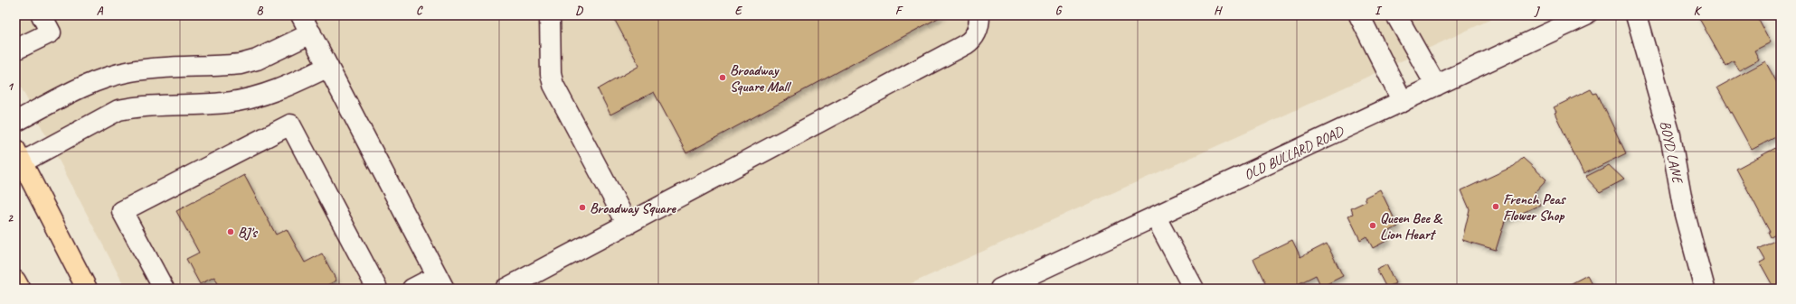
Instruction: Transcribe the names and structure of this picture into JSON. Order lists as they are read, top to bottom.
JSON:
{
  "streets": {
    "street": ["BOYD LANE", "OLD BULLARD ROAD"]
  },
  "places": [
    "Broadway Square Mall",
    "French Peas Flower Shop",
    "Broadway Square",
    "Queen Bee & Lion Heart",
    "BJ's"
  ],
  "grid": {
    "columns": [
      "A",
      "B",
      "C",
      "D",
      "E",
      "F",
      "G",
      "H",
      "I",
      "J",
      "K"
    ],
    "rows": ["1", "2"]
  }
}
